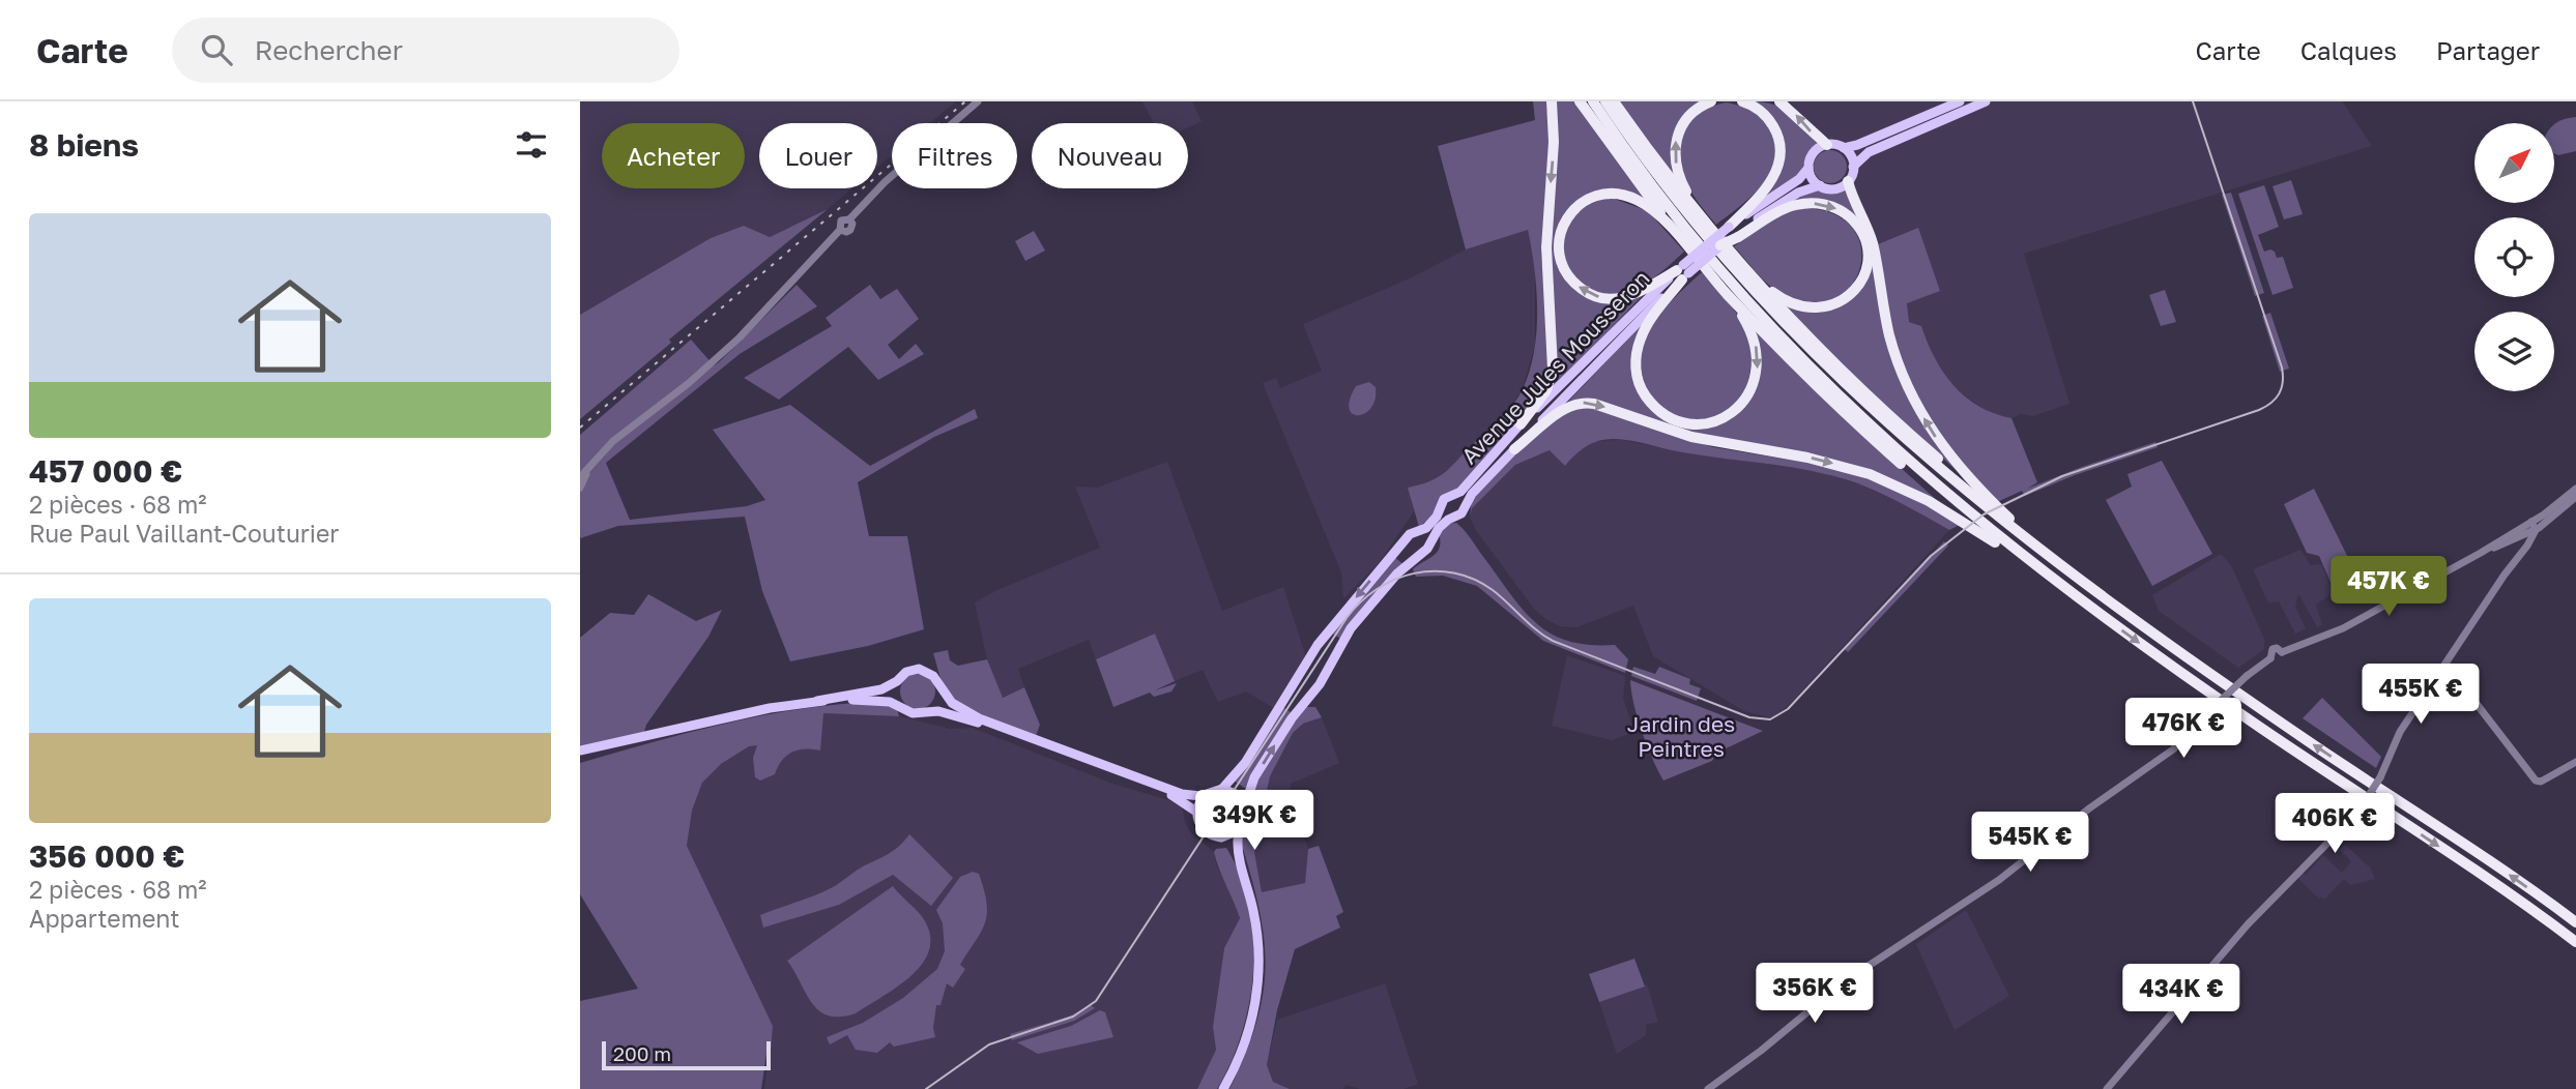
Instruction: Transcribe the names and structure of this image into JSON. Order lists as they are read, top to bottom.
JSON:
{
  "streets": {
    "main road": ["Avenue Jules Mousseron"]
  },
  "parks": ["Jardin des Peintres"],
  "scale_bar": "200 m",
  "north": "top right",
  "page": {
    "header": "Carte",
    "search": "Rechercher",
    "nav": ["Carte", "Calques", "Partager"],
    "heading": "8 biens",
    "chip": [
      "Acheter",
      "Louer",
      "Filtres",
      "Nouveau"
    ],
    "list": [
      {
        "name": "457 000 €",
        "note": "2 pièces · 68 m² · Rue Paul Vaillant-Couturier"
      },
      {
        "name": "356 000 €",
        "note": "2 pièces · 68 m² · Appartement"
      }
    ],
    "price": [
      "457K €",
      "455K €",
      "476K €",
      "349K €",
      "406K €",
      "545K €",
      "356K €",
      "434K €"
    ],
    "scale": "200 m"
  }
}
